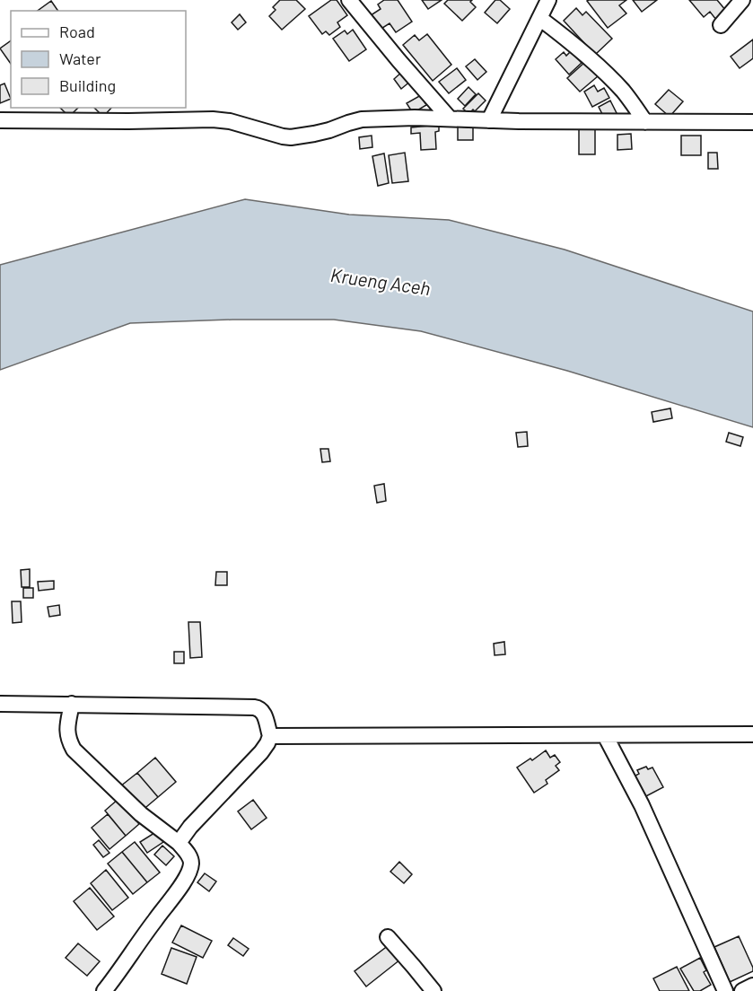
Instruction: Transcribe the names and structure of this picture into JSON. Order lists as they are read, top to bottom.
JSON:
{
  "water": ["Krueng Aceh"],
  "legend": ["Road", "Water", "Building"]
}
